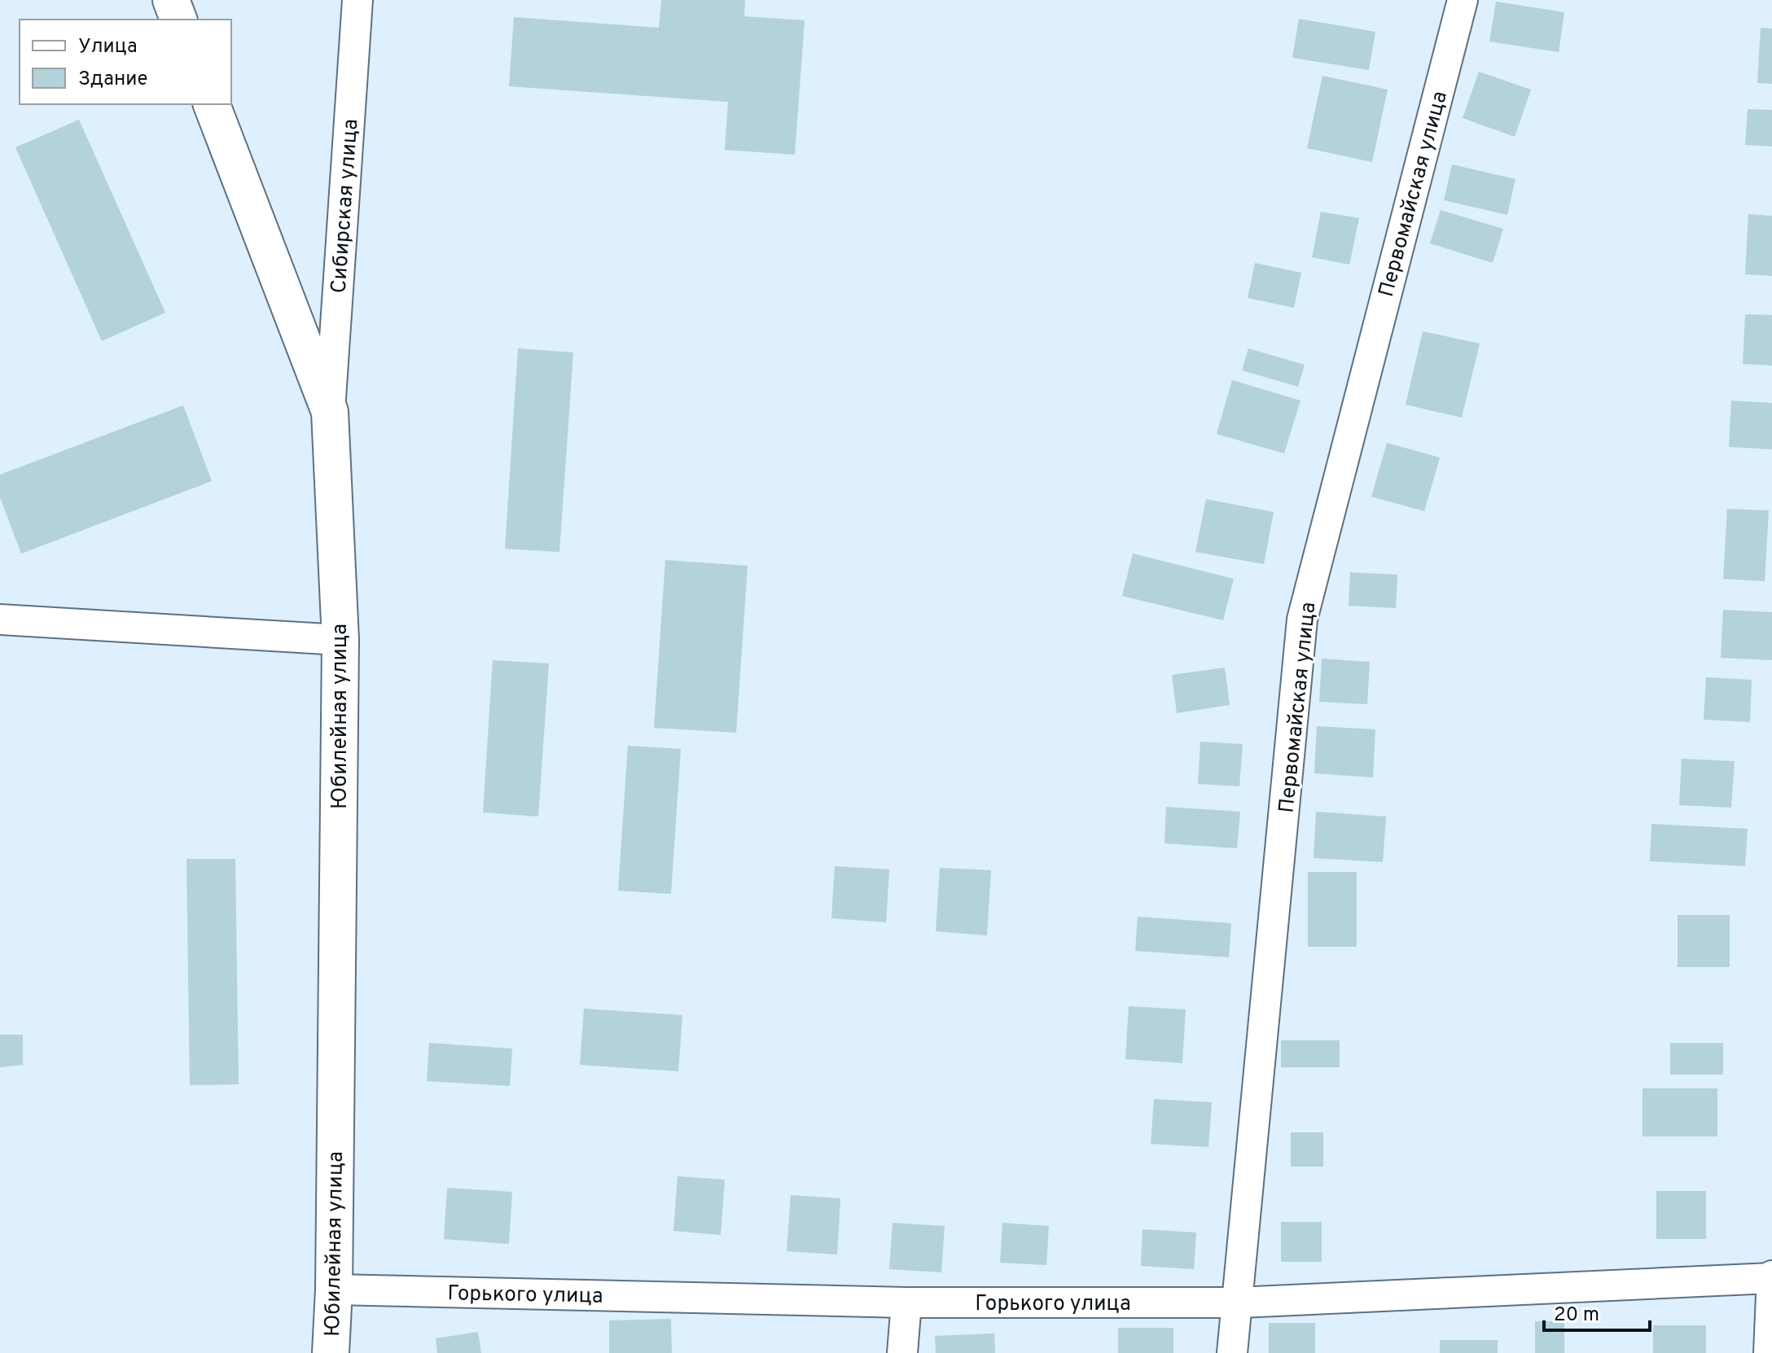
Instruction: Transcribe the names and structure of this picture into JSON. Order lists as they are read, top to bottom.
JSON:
{
  "streets": {
    "main road": ["Юбилейная улица"],
    "street": ["Первомайская улица", "Сибирская улица", "Горького улица"]
  },
  "crossings": [
    ["Первомайская улица", "Горького улица"],
    ["Сибирская улица", "Юбилейная улица"],
    ["Юбилейная улица", "Горького улица"]
  ],
  "legend": ["Улица", "Здание"],
  "scale_bar": "20 m"
}
